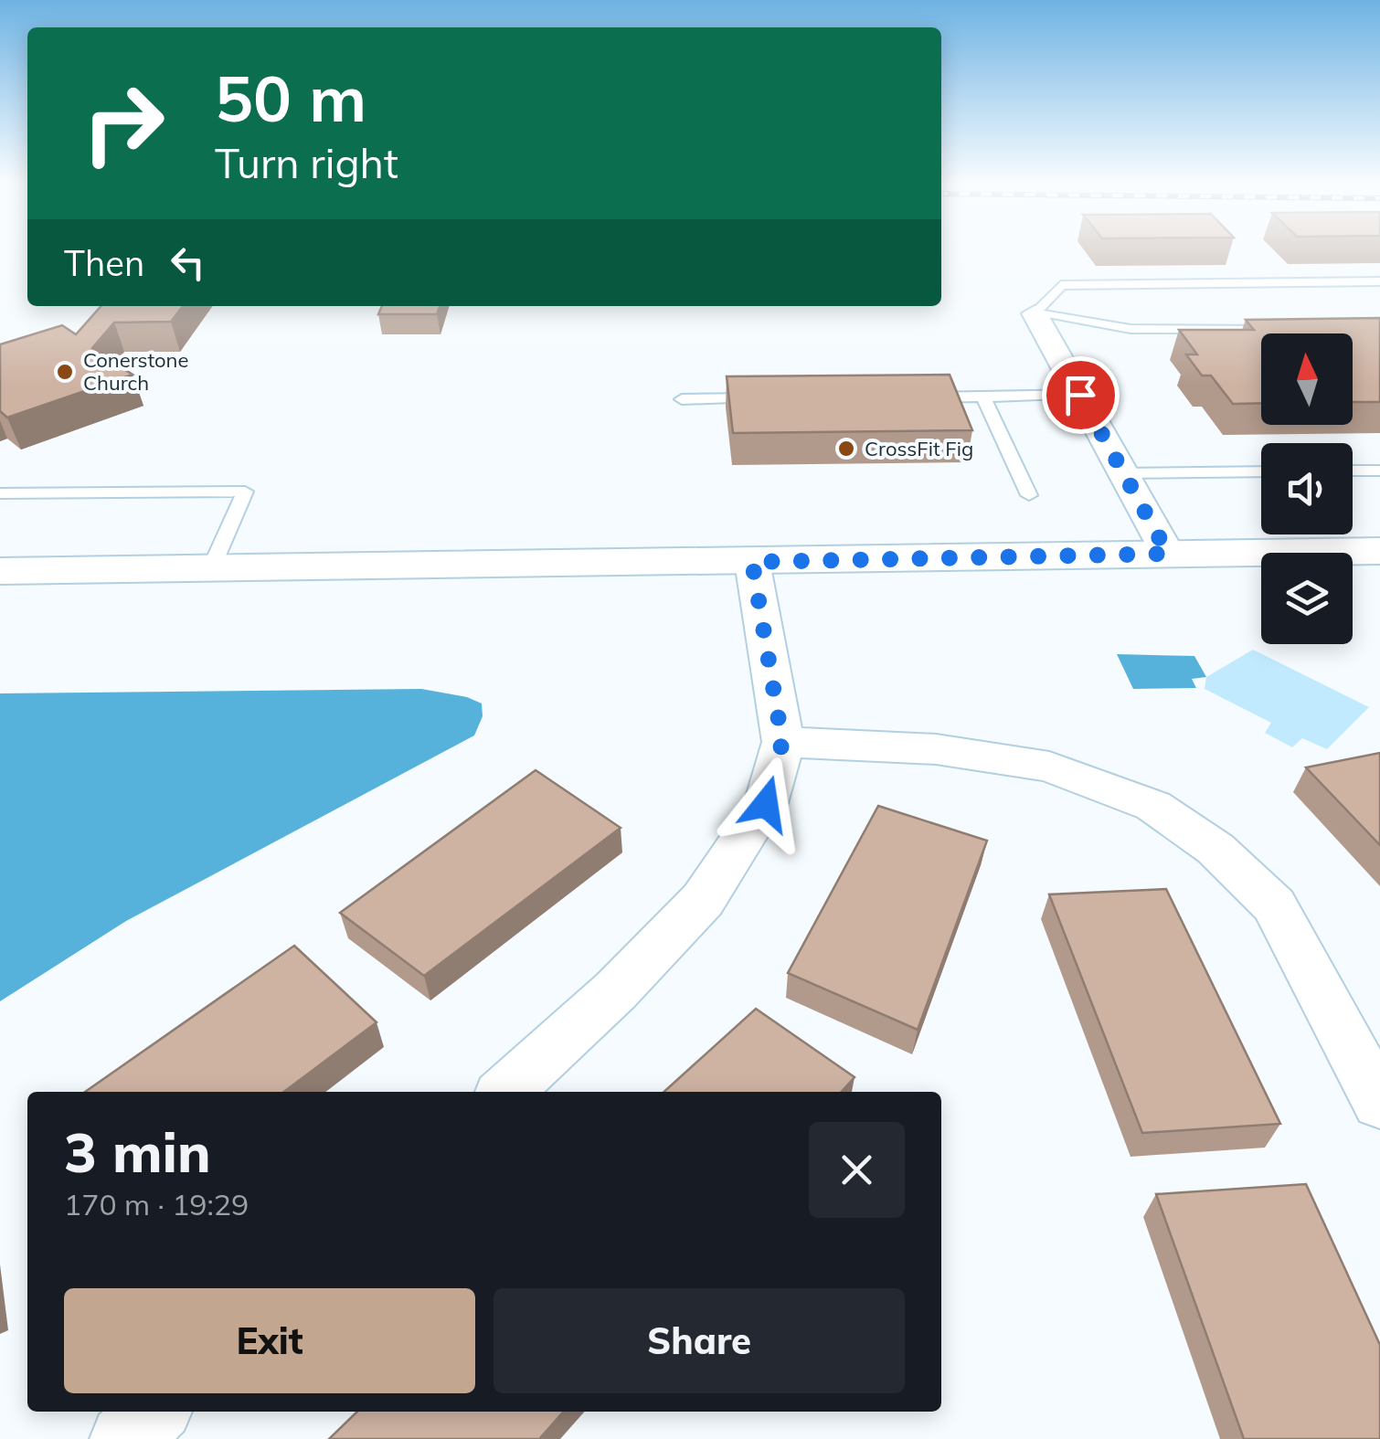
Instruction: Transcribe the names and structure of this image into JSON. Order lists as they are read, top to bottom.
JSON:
{
  "places": ["Conerstone Church", "CrossFit Fig"],
  "north": "top",
  "page": {
    "turn": ["50 m", "Turn right"],
    "then": "Then",
    "heading": ["3 min", "170 m · 19:29"],
    "buttons": ["Exit", "Share"]
  }
}
